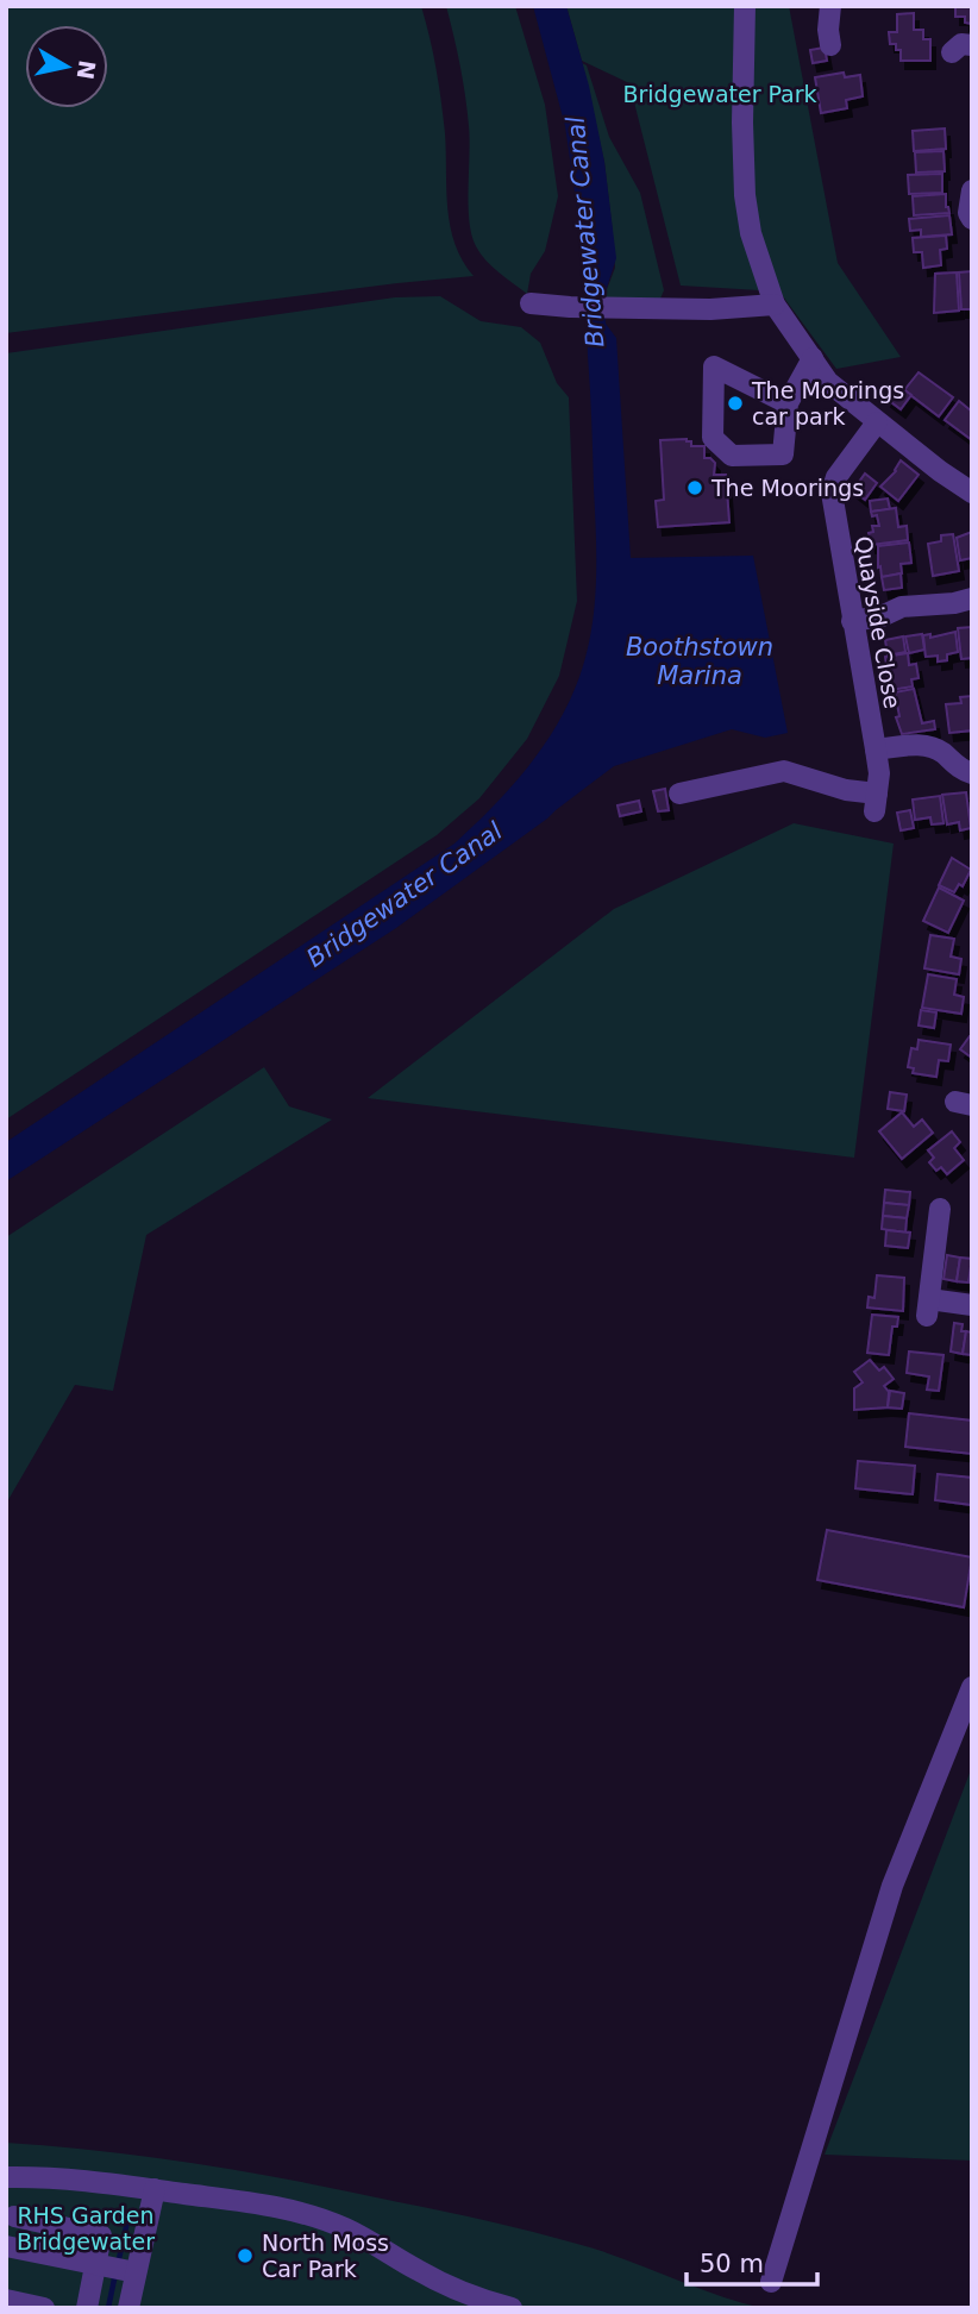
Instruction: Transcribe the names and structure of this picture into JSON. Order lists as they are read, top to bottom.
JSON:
{
  "streets": {
    "street": ["Quayside Close"]
  },
  "water": ["Bridgewater Canal", "Boothstown Marina"],
  "parks": ["Bridgewater Park", "RHS Garden Bridgewater"],
  "places": ["The Moorings car park", "The Moorings", "North Moss Car Park"],
  "scale_bar": "50 m",
  "north": "right"
}
